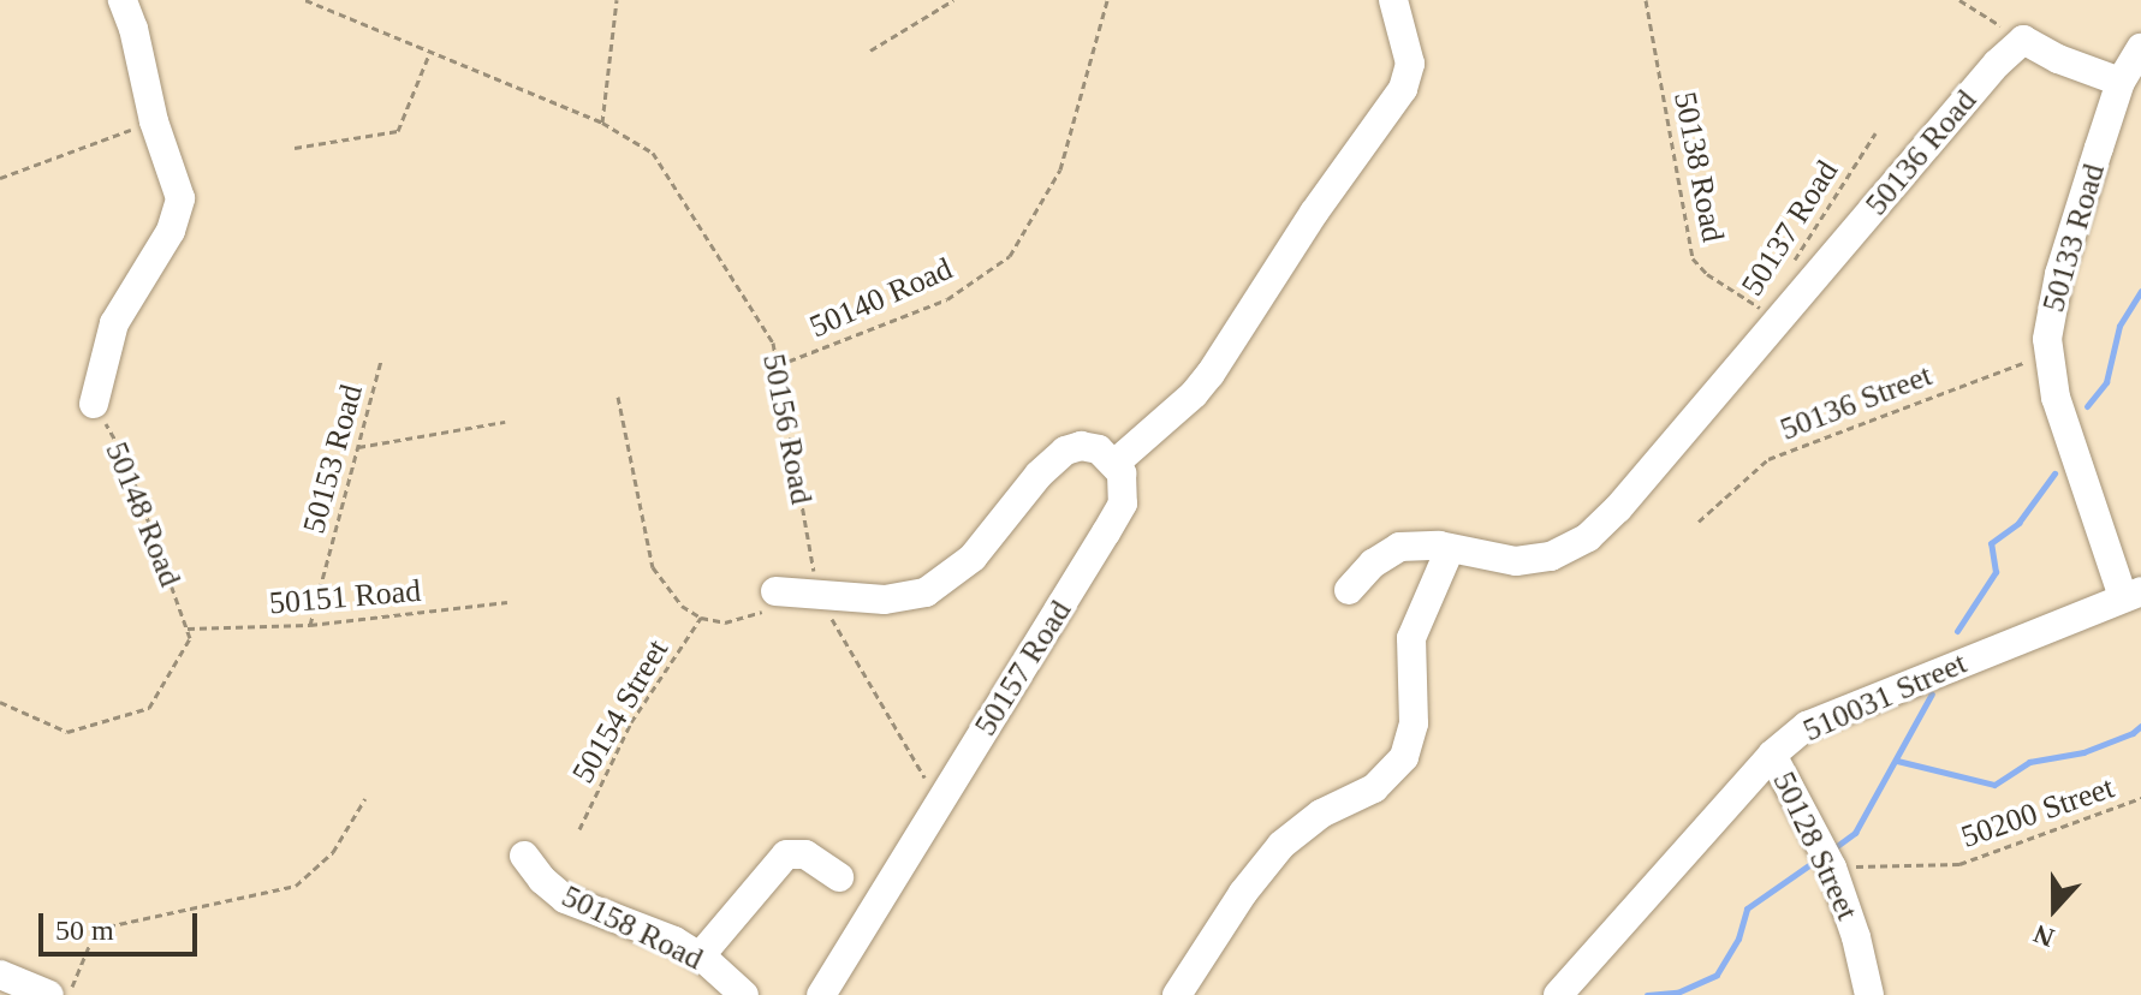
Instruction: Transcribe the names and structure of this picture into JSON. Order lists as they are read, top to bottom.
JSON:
{
  "streets": {
    "street": [
      "50136 Road",
      "50133 Road",
      "50148 Road",
      "50157 Road",
      "510031 Street",
      "50128 Street",
      "50158 Road"
    ],
    "path": [
      "50138 Road",
      "50137 Road",
      "50140 Road",
      "50136 Street",
      "50156 Road",
      "50153 Road",
      "50151 Road",
      "50154 Street",
      "50200 Street"
    ]
  },
  "crossings": [
    ["50136 Road", "50137 Road"],
    ["50138 Road", "50137 Road"],
    ["50133 Road", "50136 Street"],
    ["50133 Road", "510031 Street"],
    ["50140 Road", "50156 Road"],
    ["50156 Road", "50157 Road"],
    ["50153 Road", "50151 Road"],
    ["50148 Road", "50151 Road"],
    ["510031 Street", "50128 Street"],
    ["50200 Street", "50128 Street"]
  ],
  "scale_bar": "50 m",
  "north": "bottom"
}
